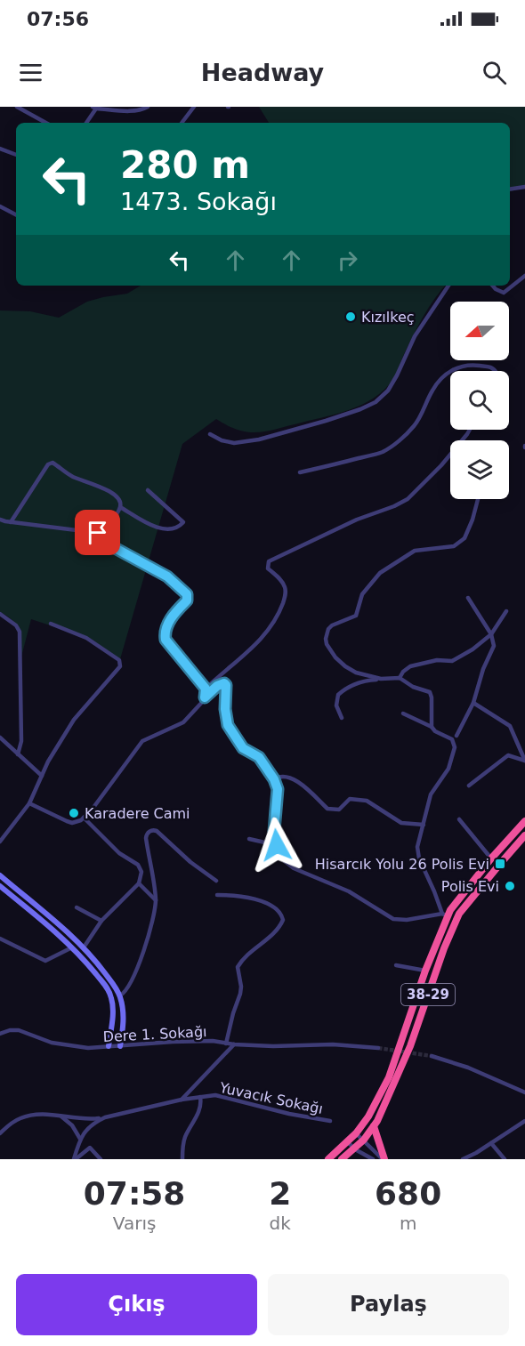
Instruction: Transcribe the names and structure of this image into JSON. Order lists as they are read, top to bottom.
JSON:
{
  "streets": {
    "highway": ["38-29"],
    "street": ["Dere 1. Sokağı", "Yuvacık Sokağı"]
  },
  "places": {
    "other": ["Kızılkeç", "Karadere Cami", "Polis Evi"],
    "transit": ["Hisarcık Yolu 26 Polis Evi"]
  },
  "north": "left",
  "page": {
    "status": "07:56",
    "header": "Headway",
    "turn": ["280 m", "1473. Sokağı"],
    "eta": [
      "07:58",
      "Varış",
      "2",
      "dk",
      "680",
      "m"
    ],
    "buttons": ["Çıkış", "Paylaş"]
  }
}
